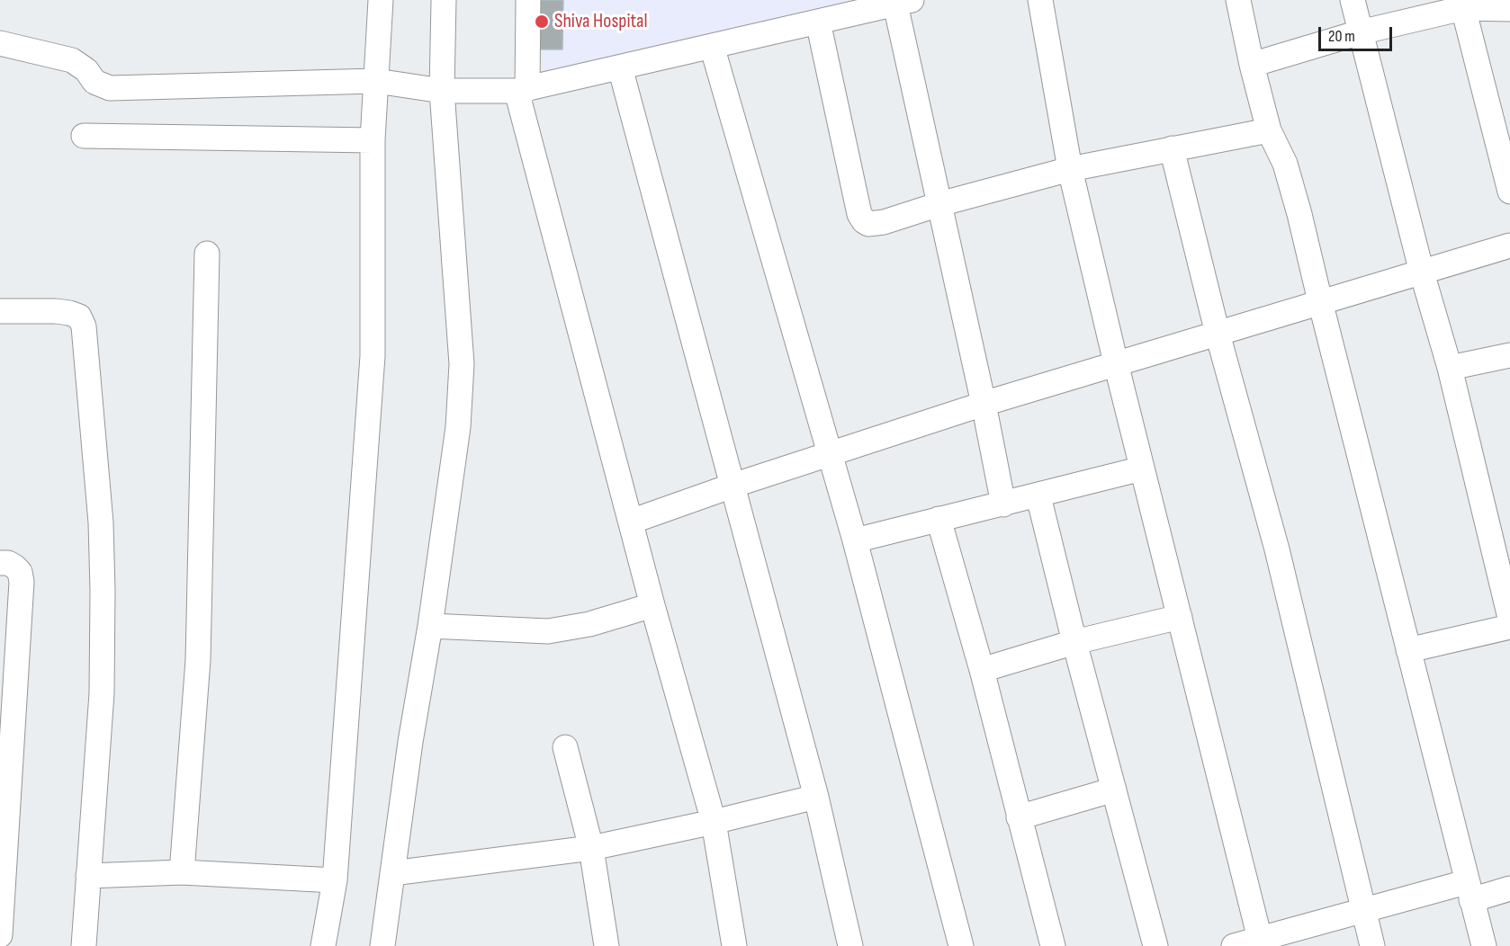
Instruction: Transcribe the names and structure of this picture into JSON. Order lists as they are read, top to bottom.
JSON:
{
  "places": ["Shiva Hospital"],
  "scale_bar": "20 m"
}
